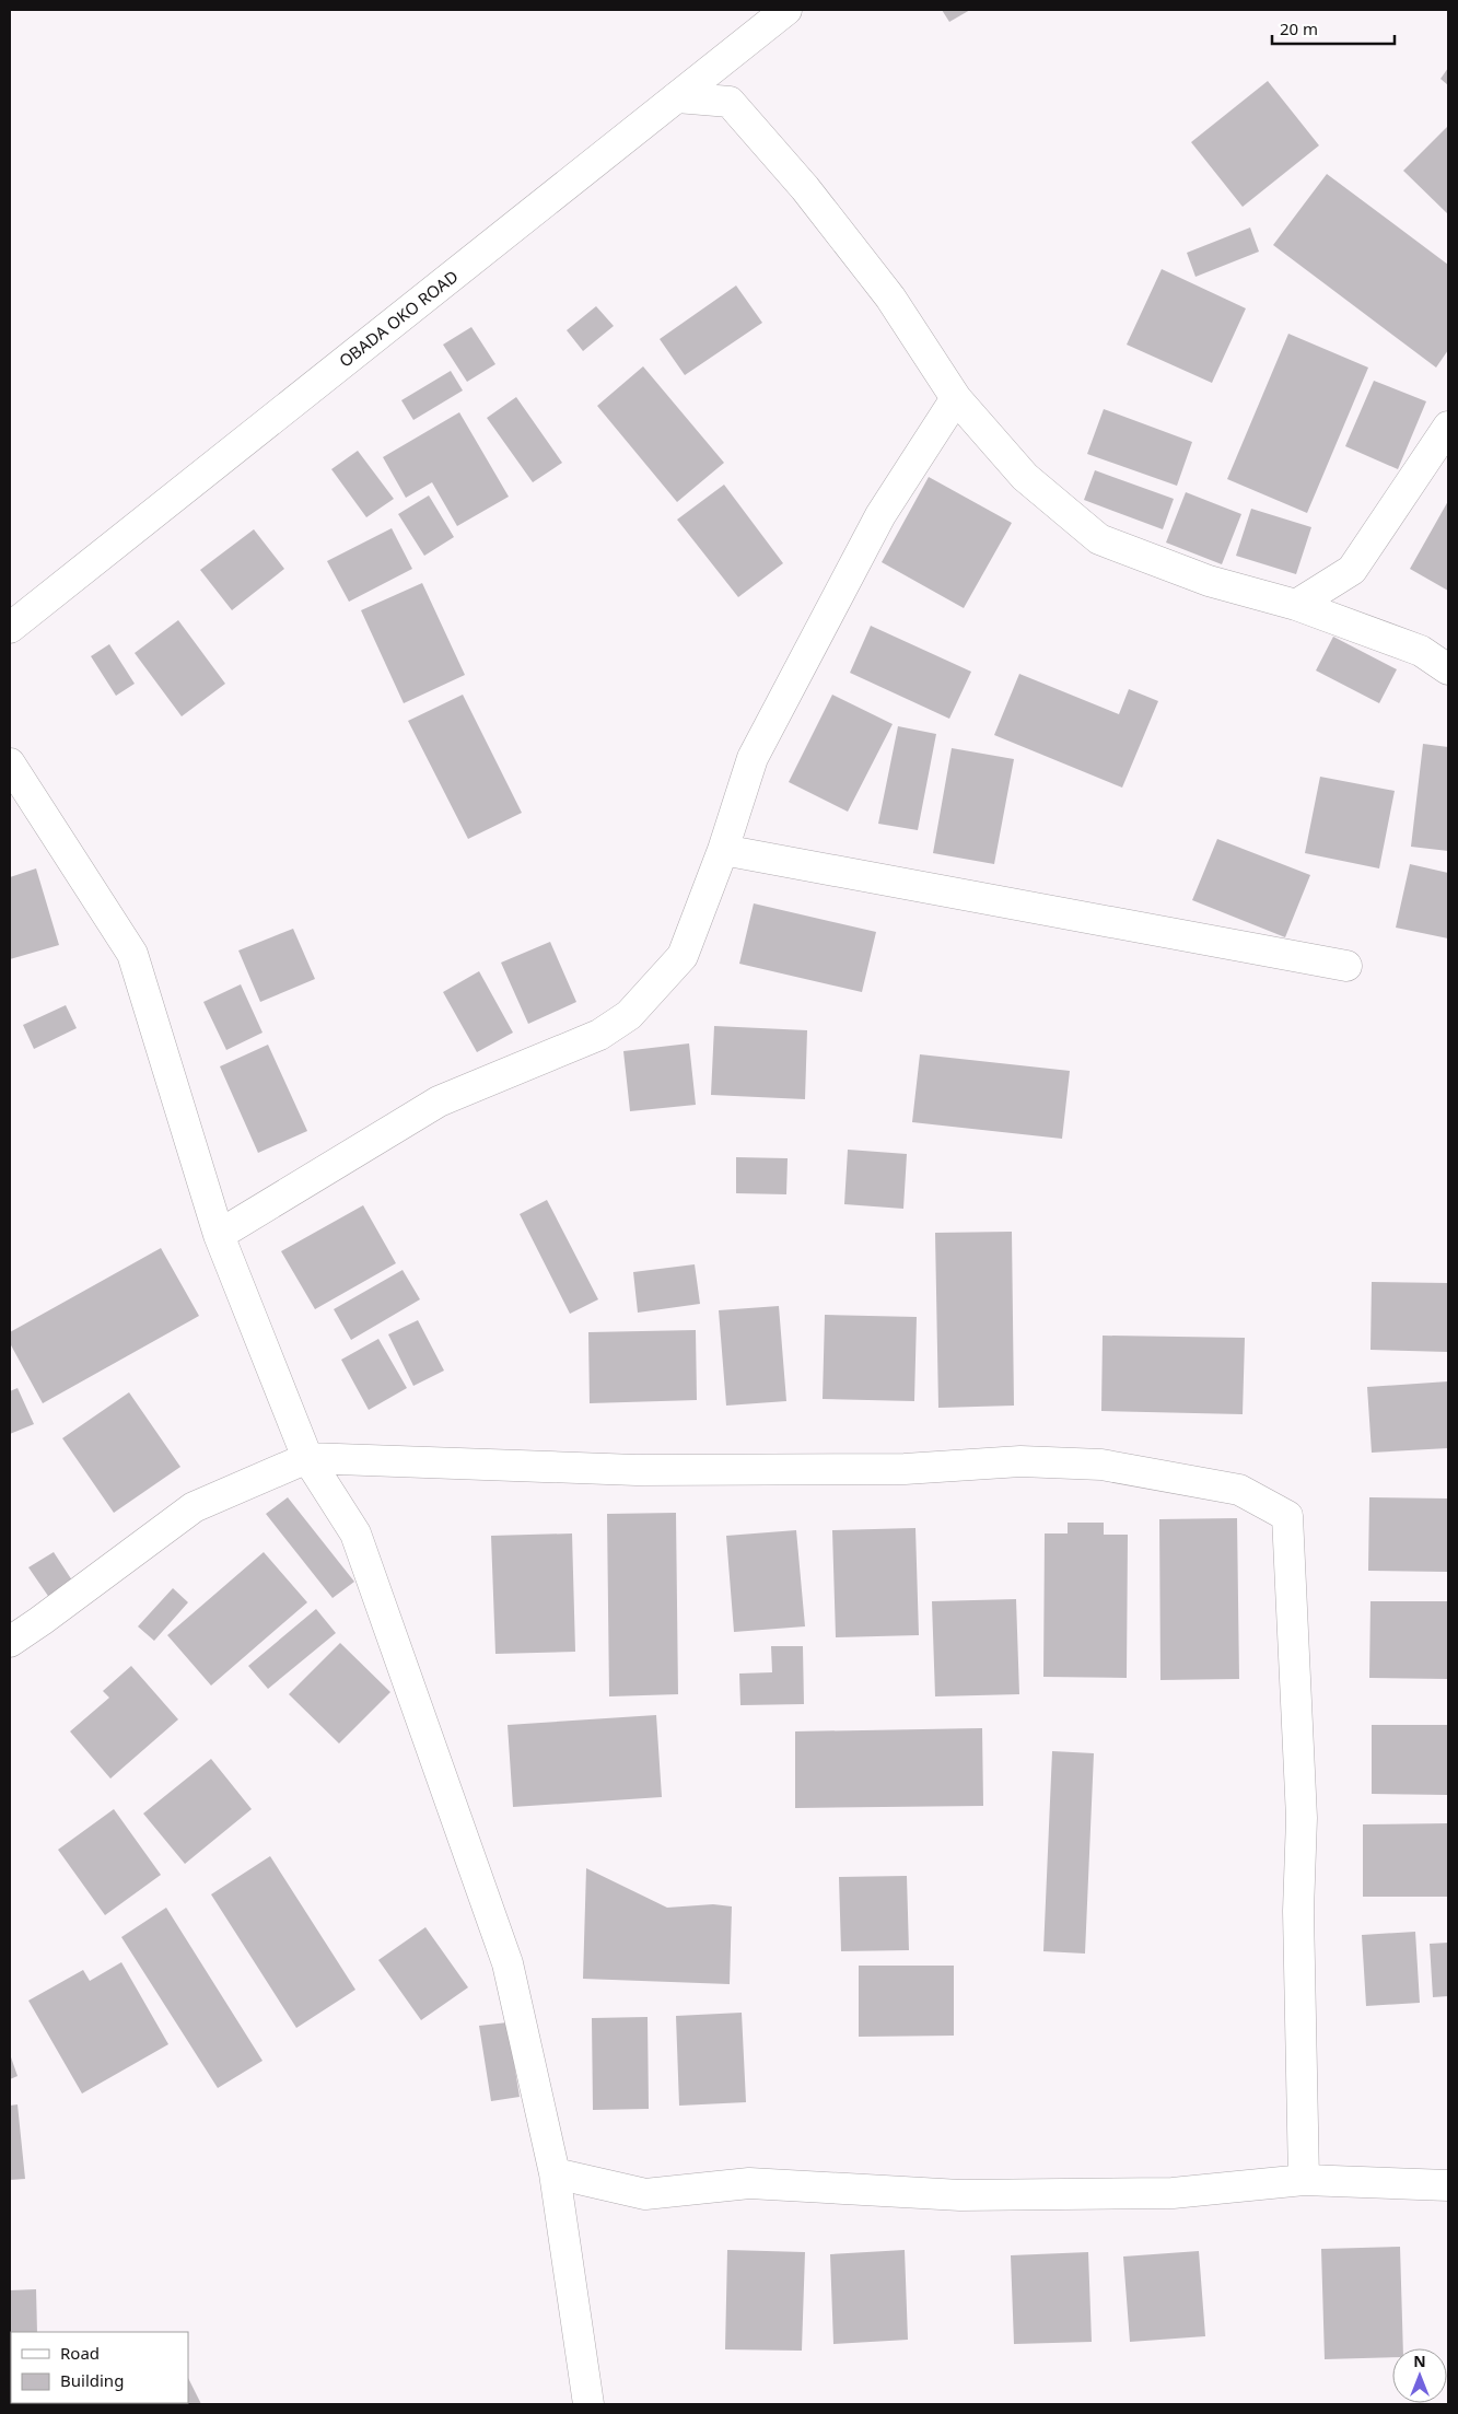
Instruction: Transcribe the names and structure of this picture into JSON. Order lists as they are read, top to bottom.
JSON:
{
  "streets": {
    "street": ["OBADA OKO ROAD"]
  },
  "legend": ["Road", "Building"],
  "scale_bar": "20 m",
  "north": "top"
}
